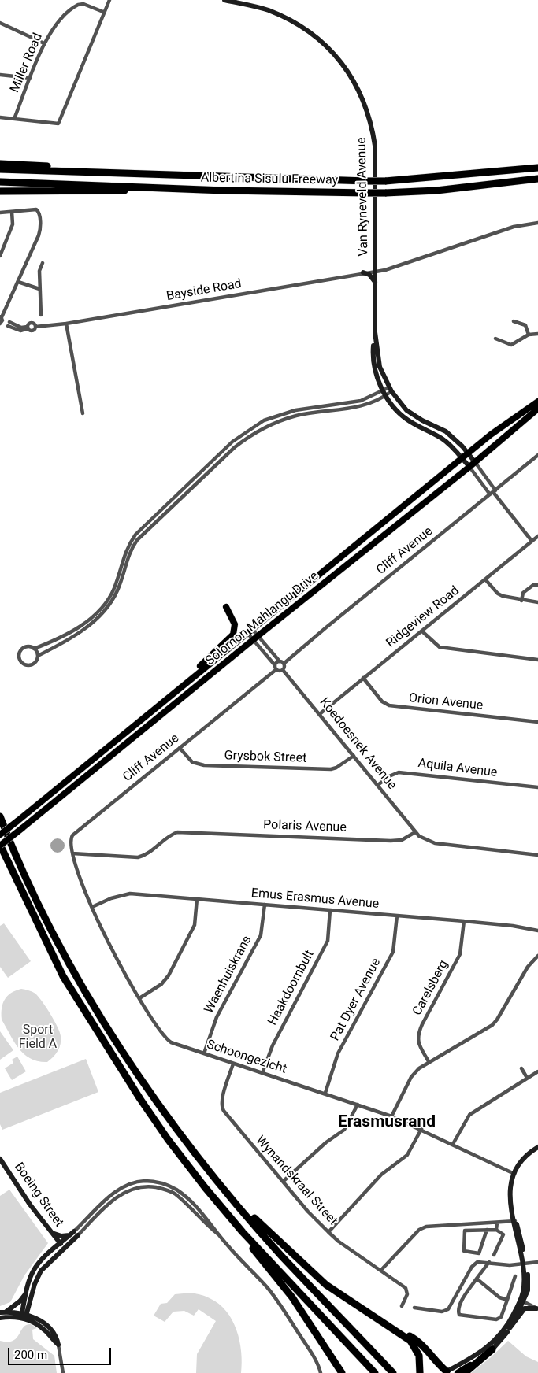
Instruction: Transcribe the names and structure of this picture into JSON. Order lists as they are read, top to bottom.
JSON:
{
  "streets": {
    "highway": ["Albertina Sisulu Freeway"],
    "main road": ["Van Ryneveld Avenue", "Solomon Mahlangu Drive", "Boeing Street"],
    "street": [
      "Miller Road",
      "Bayside Road",
      "Cliff Avenue",
      "Ridgeview Road",
      "Orion Avenue",
      "Koedoesnek Avenue",
      "Grysbok Street",
      "Aquila Avenue",
      "Polaris Avenue",
      "Emus Erasmus Avenue",
      "Waenhuiskrans",
      "Haakdoornbult",
      "Carelsberg",
      "Pat Dyer Avenue",
      "Schoongezicht",
      "Wynandskraal Street"
    ]
  },
  "crossings": [
    ["Van Ryneveld Avenue", "Bayside Road"],
    ["Van Ryneveld Avenue", "Solomon Mahlangu Drive"],
    ["Cliff Avenue", "Grysbok Street"],
    ["Cliff Avenue", "Polaris Avenue"],
    ["Cliff Avenue", "Schoongezicht"],
    ["Ridgeview Road", "Orion Avenue"],
    ["Ridgeview Road", "Koedoesnek Avenue"],
    ["Koedoesnek Avenue", "Grysbok Street"],
    ["Koedoesnek Avenue", "Aquila Avenue"],
    ["Koedoesnek Avenue", "Polaris Avenue"],
    ["Polaris Avenue", "Schoongezicht"],
    ["Emus Erasmus Avenue", "Waenhuiskrans"],
    ["Emus Erasmus Avenue", "Haakdoornbult"],
    ["Emus Erasmus Avenue", "Carelsberg"],
    ["Emus Erasmus Avenue", "Pat Dyer Avenue"],
    ["Emus Erasmus Avenue", "Schoongezicht"],
    ["Waenhuiskrans", "Schoongezicht"],
    ["Haakdoornbult", "Schoongezicht"],
    ["Pat Dyer Avenue", "Schoongezicht"],
    ["Schoongezicht", "Wynandskraal Street"]
  ],
  "districts": ["Erasmusrand"],
  "parks": ["Sport Field A"],
  "scale_bar": "200 m"
}
